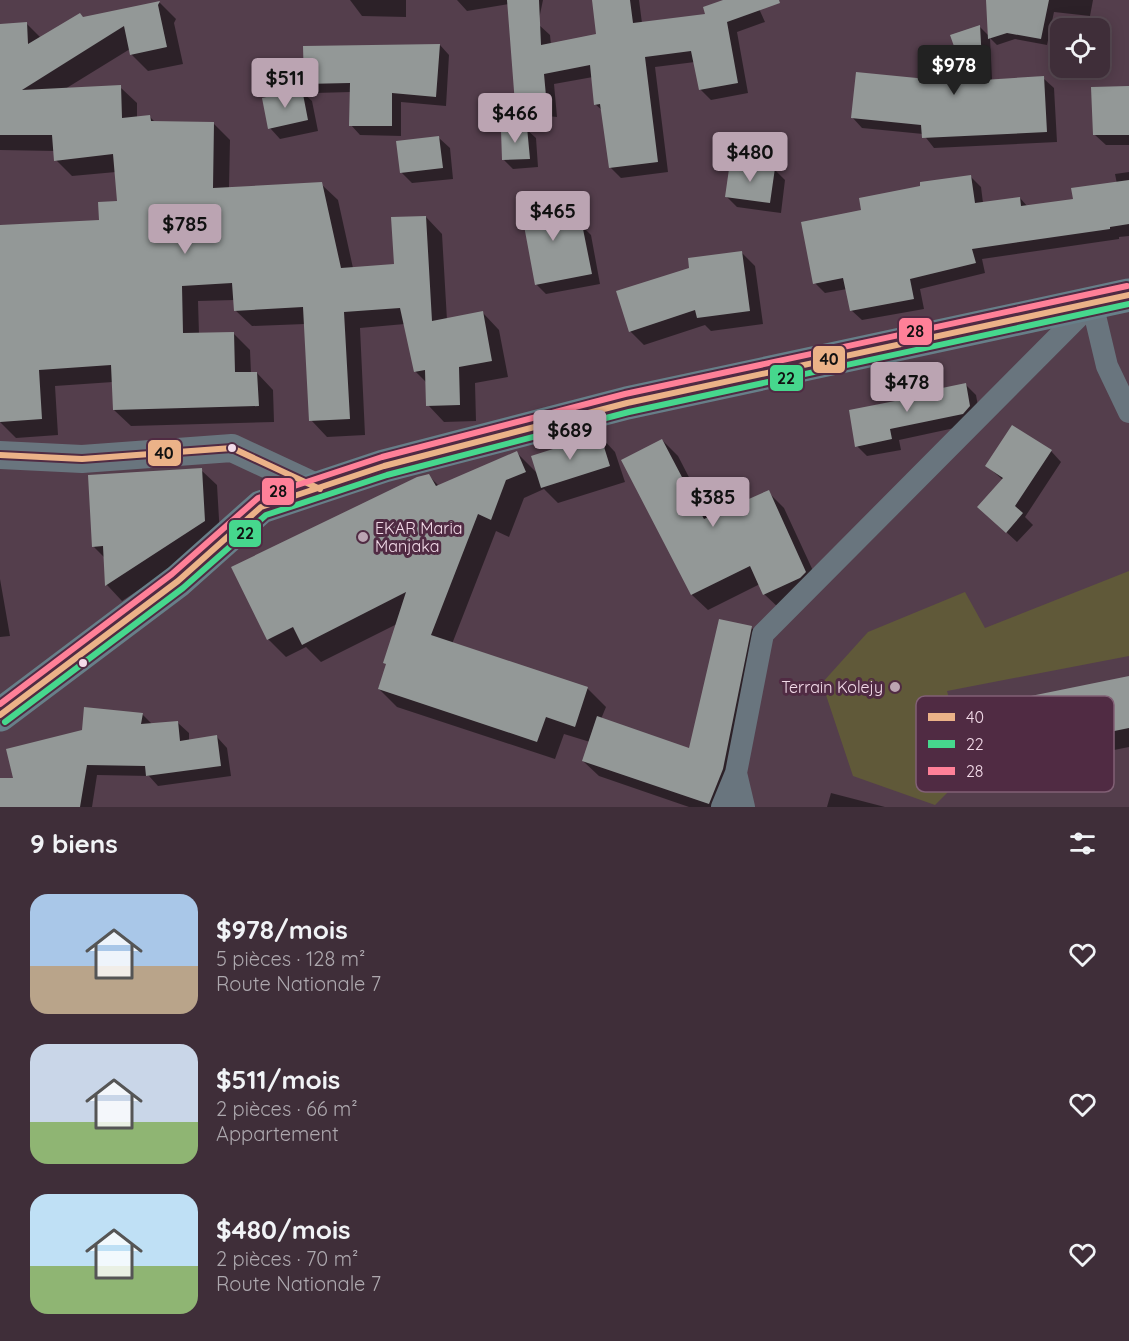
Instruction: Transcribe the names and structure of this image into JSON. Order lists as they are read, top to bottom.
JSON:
{
  "places": ["EKAR Maria Manjaka", "Terrain Kolejy"],
  "lines": ["transit line 28", "transit line 40", "transit line 22"],
  "legend": ["40", "22", "28"],
  "page": {
    "price": [
      "$978",
      "$511",
      "$466",
      "$480",
      "$465",
      "$785",
      "$478",
      "$689",
      "$385"
    ],
    "heading": "9 biens",
    "list": [
      {
        "name": "$978/mois",
        "note": "5 pièces · 128 m² · Route Nationale 7"
      },
      {
        "name": "$511/mois",
        "note": "2 pièces · 66 m² · Appartement"
      },
      {
        "name": "$480/mois",
        "note": "2 pièces · 70 m² · Route Nationale 7"
      }
    ]
  }
}
